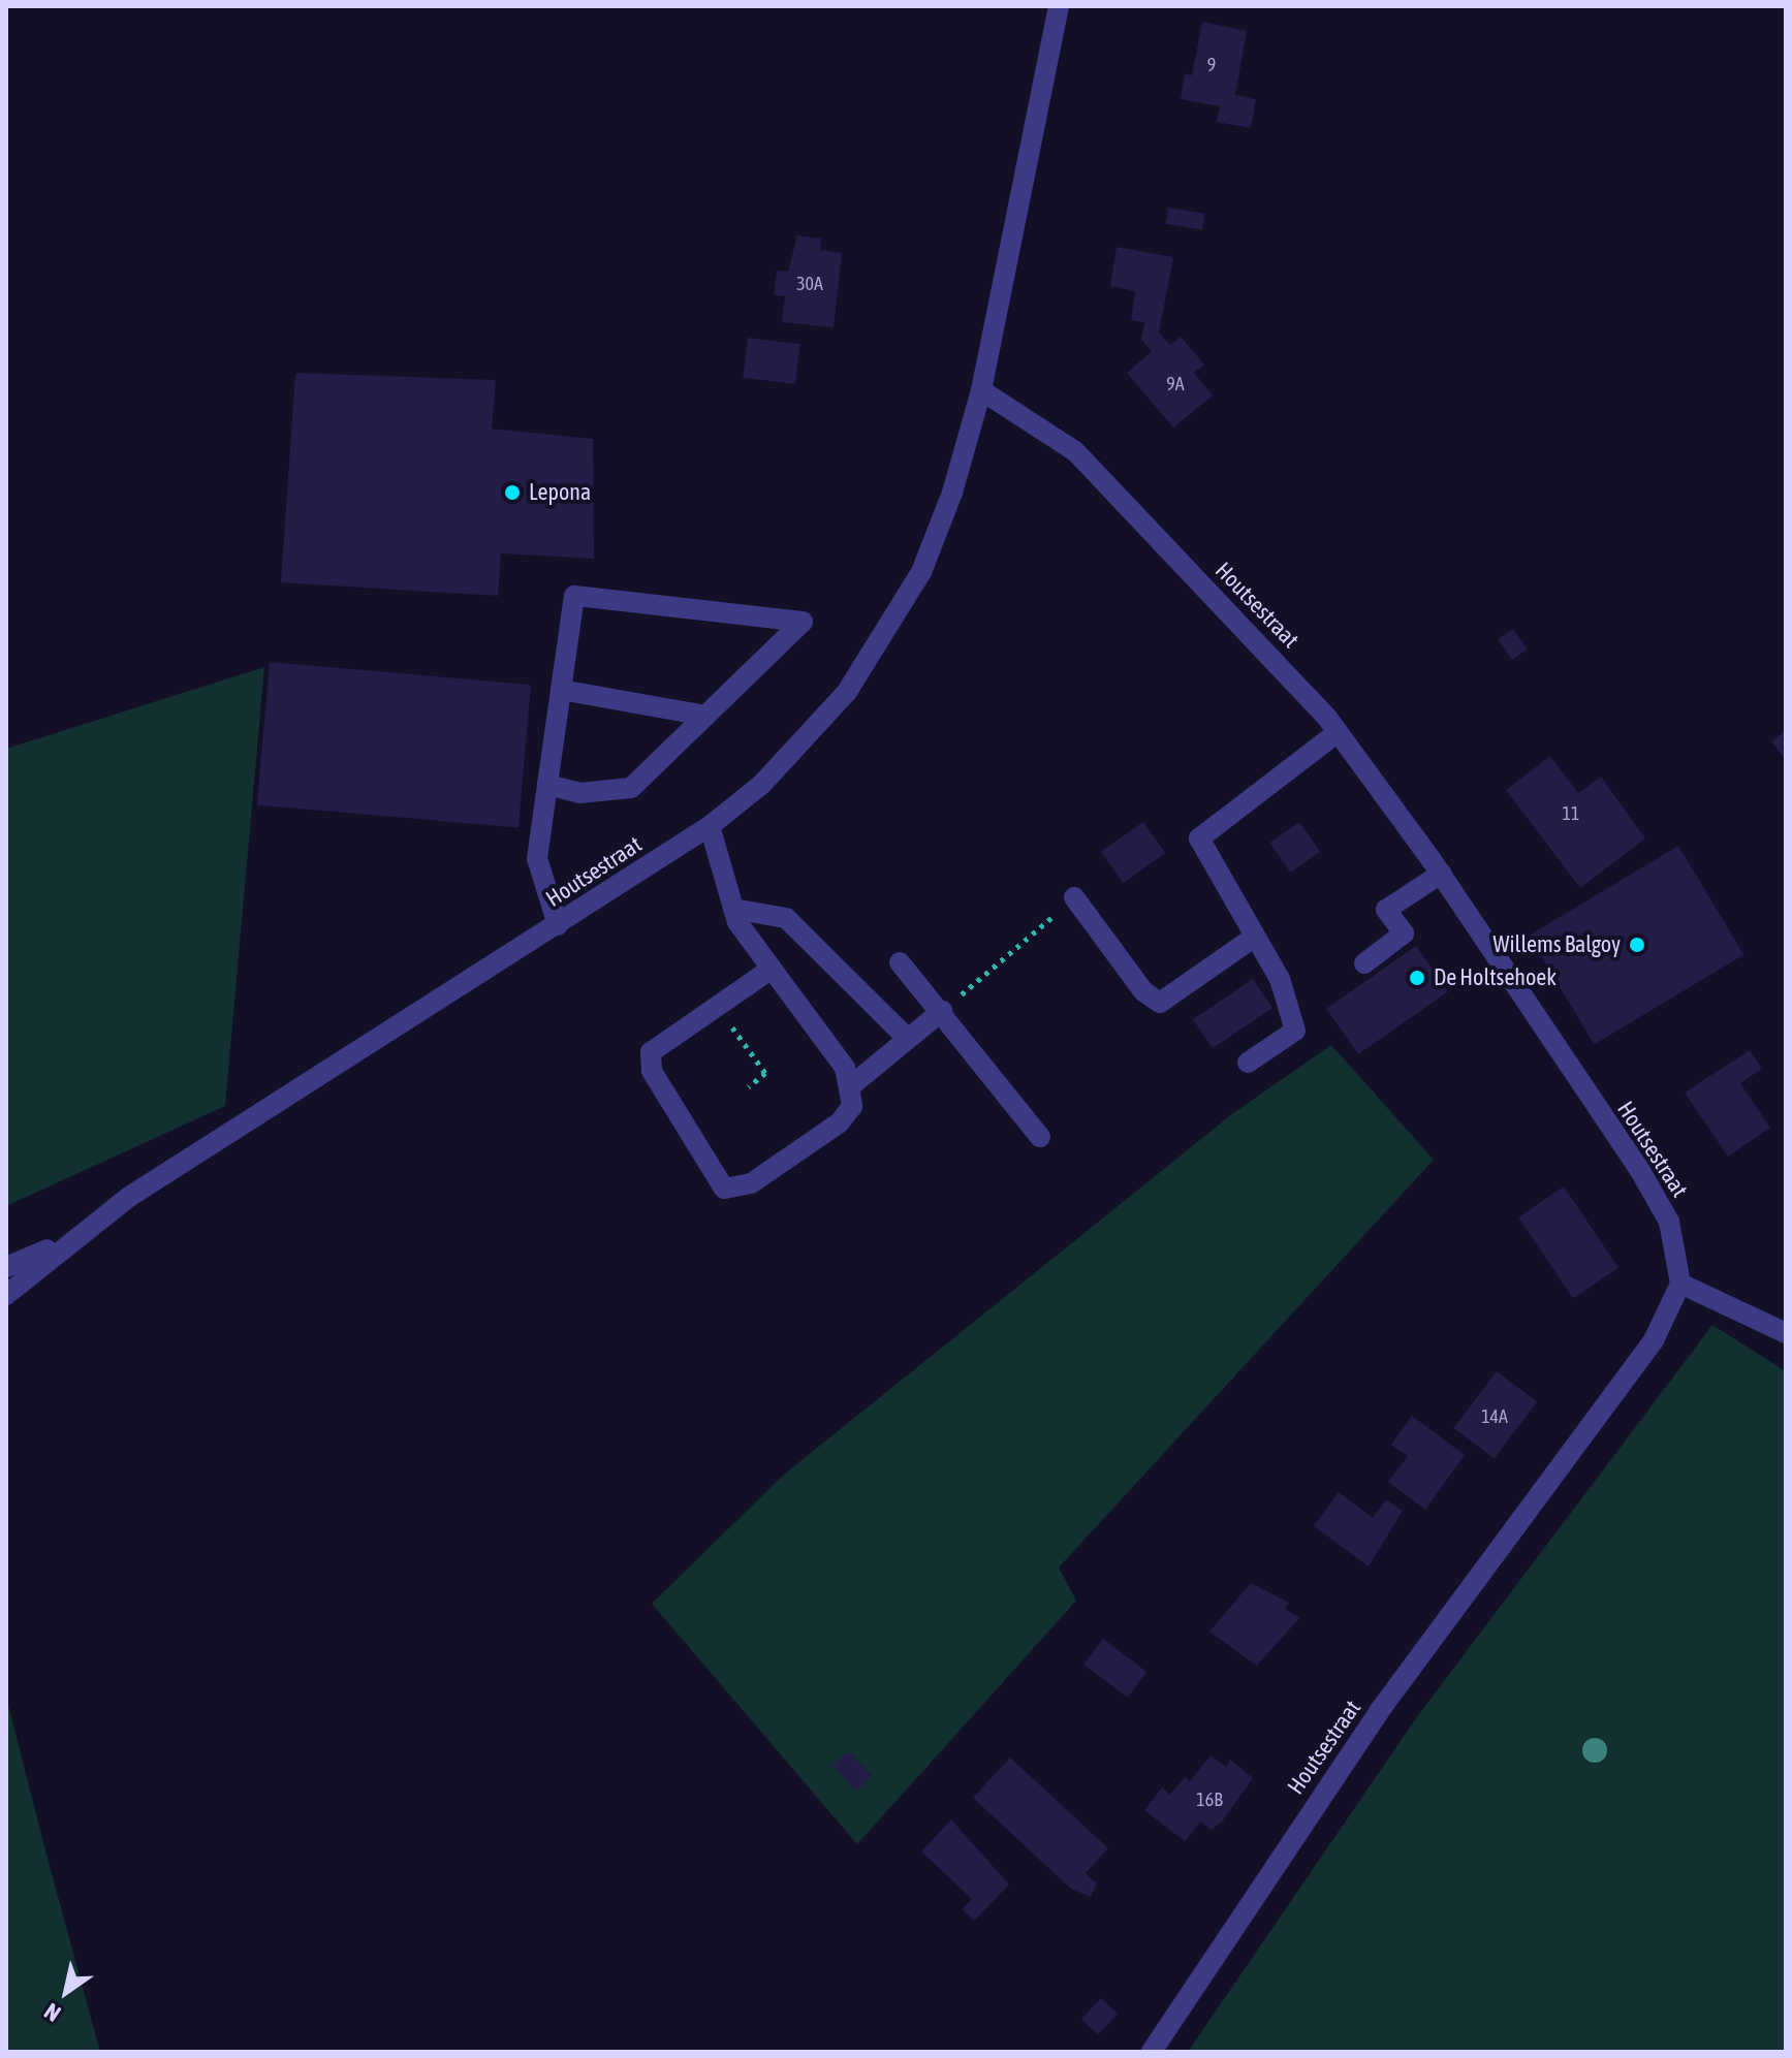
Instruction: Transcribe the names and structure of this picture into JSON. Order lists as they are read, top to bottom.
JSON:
{
  "streets": {
    "street": ["Houtsestraat"]
  },
  "places": ["Lepona", "Willems Balgoy", "De Holtsehoek"],
  "house_numbers": [
    "9",
    "30A",
    "9A",
    "11",
    "14A",
    "16B"
  ],
  "north": "bottom left"
}
